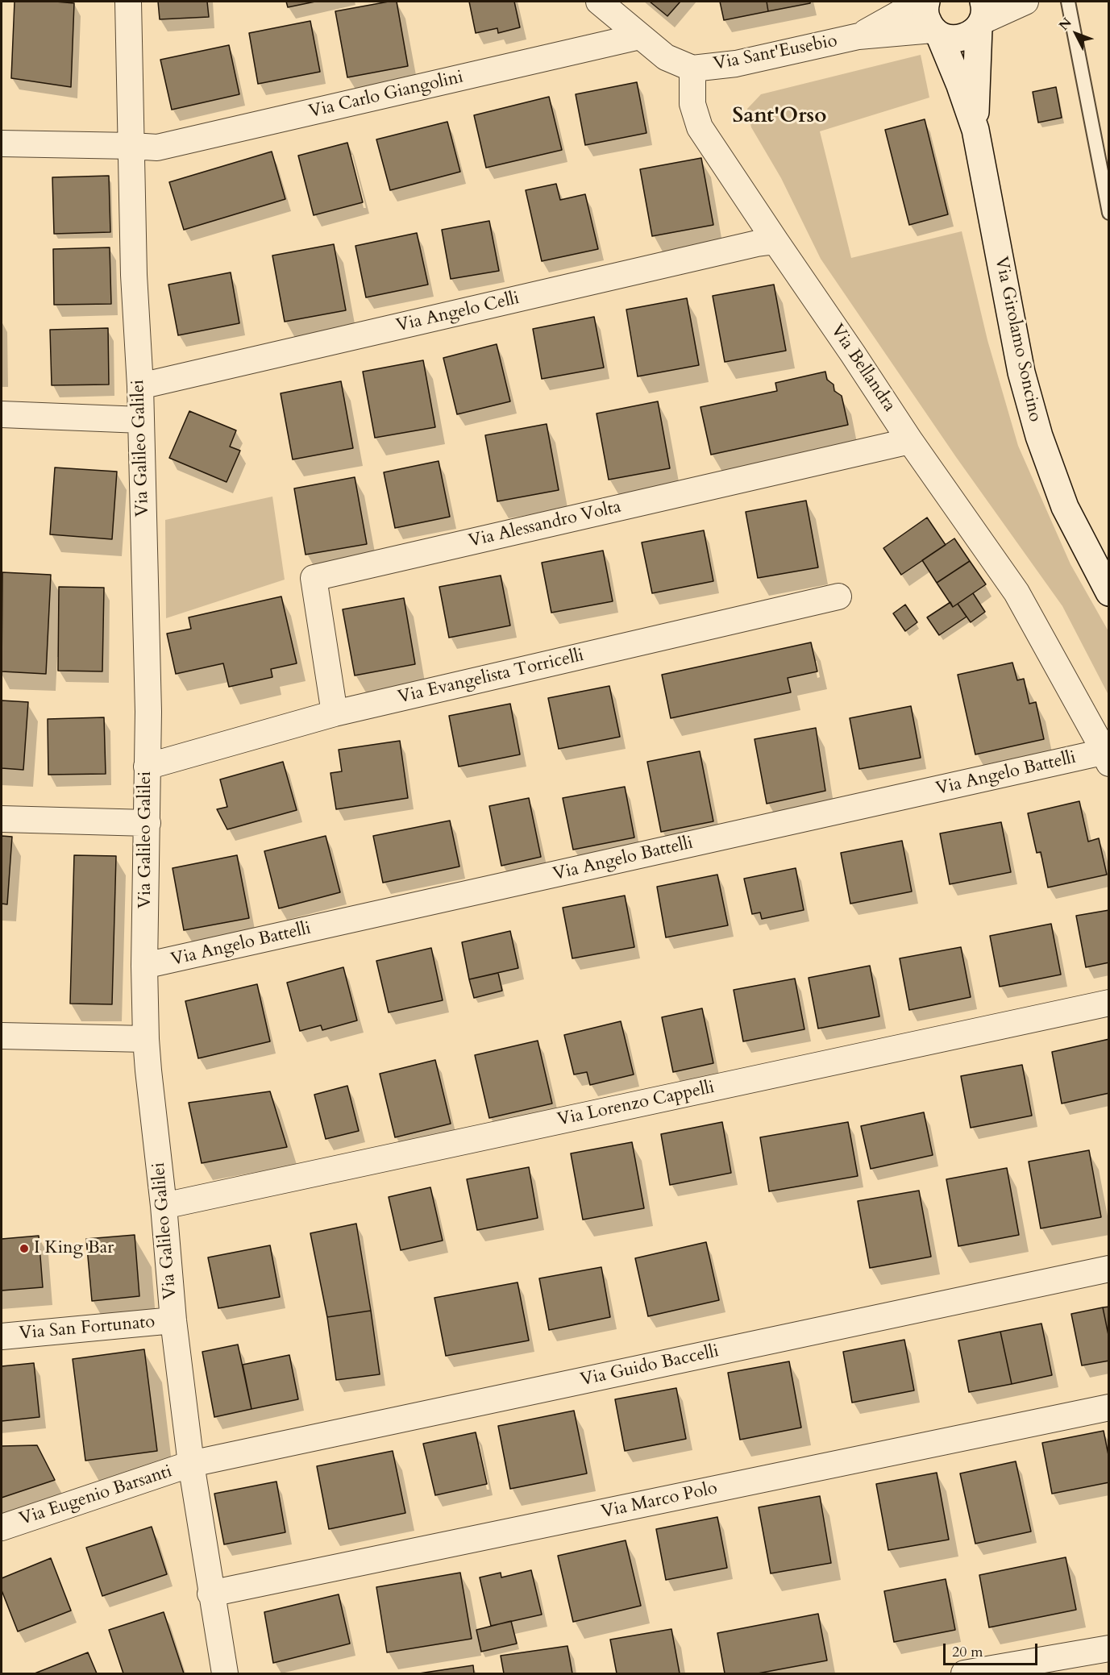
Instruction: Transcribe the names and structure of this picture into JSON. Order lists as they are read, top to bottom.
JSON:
{
  "streets": {
    "main road": ["Via Girolamo Soncino"],
    "street": [
      "Via Sant'Eusebio",
      "Via Carlo Giangolini",
      "Via Angelo Celli",
      "Via Bellandra",
      "Via Galileo Galilei",
      "Via Alessandro Volta",
      "Via Evangelista Torricelli",
      "Via Angelo Battelli",
      "Via Lorenzo Cappelli",
      "Via San Fortunato",
      "Via Guido Baccelli",
      "Via Eugenio Barsanti",
      "Via Marco Polo"
    ]
  },
  "crossings": [
    ["Via Sant'Eusebio", "Via Girolamo Soncino"],
    ["Via Sant'Eusebio", "Via Bellandra"],
    ["Via Carlo Giangolini", "Via Galileo Galilei"],
    ["Via Angelo Celli", "Via Bellandra"],
    ["Via Angelo Celli", "Via Galileo Galilei"],
    ["Via Bellandra", "Via Alessandro Volta"],
    ["Via Bellandra", "Via Angelo Battelli"],
    ["Via Galileo Galilei", "Via Evangelista Torricelli"],
    ["Via Galileo Galilei", "Via Angelo Battelli"],
    ["Via Galileo Galilei", "Via Lorenzo Cappelli"],
    ["Via Galileo Galilei", "Via San Fortunato"],
    ["Via Galileo Galilei", "Via Guido Baccelli"],
    ["Via Galileo Galilei", "Via Eugenio Barsanti"],
    ["Via Galileo Galilei", "Via Marco Polo"],
    ["Via Alessandro Volta", "Via Evangelista Torricelli"],
    ["Via Guido Baccelli", "Via Eugenio Barsanti"]
  ],
  "districts": ["Sant'Orso"],
  "places": ["I King Bar"],
  "scale_bar": "20 m",
  "north": "top left"
}
